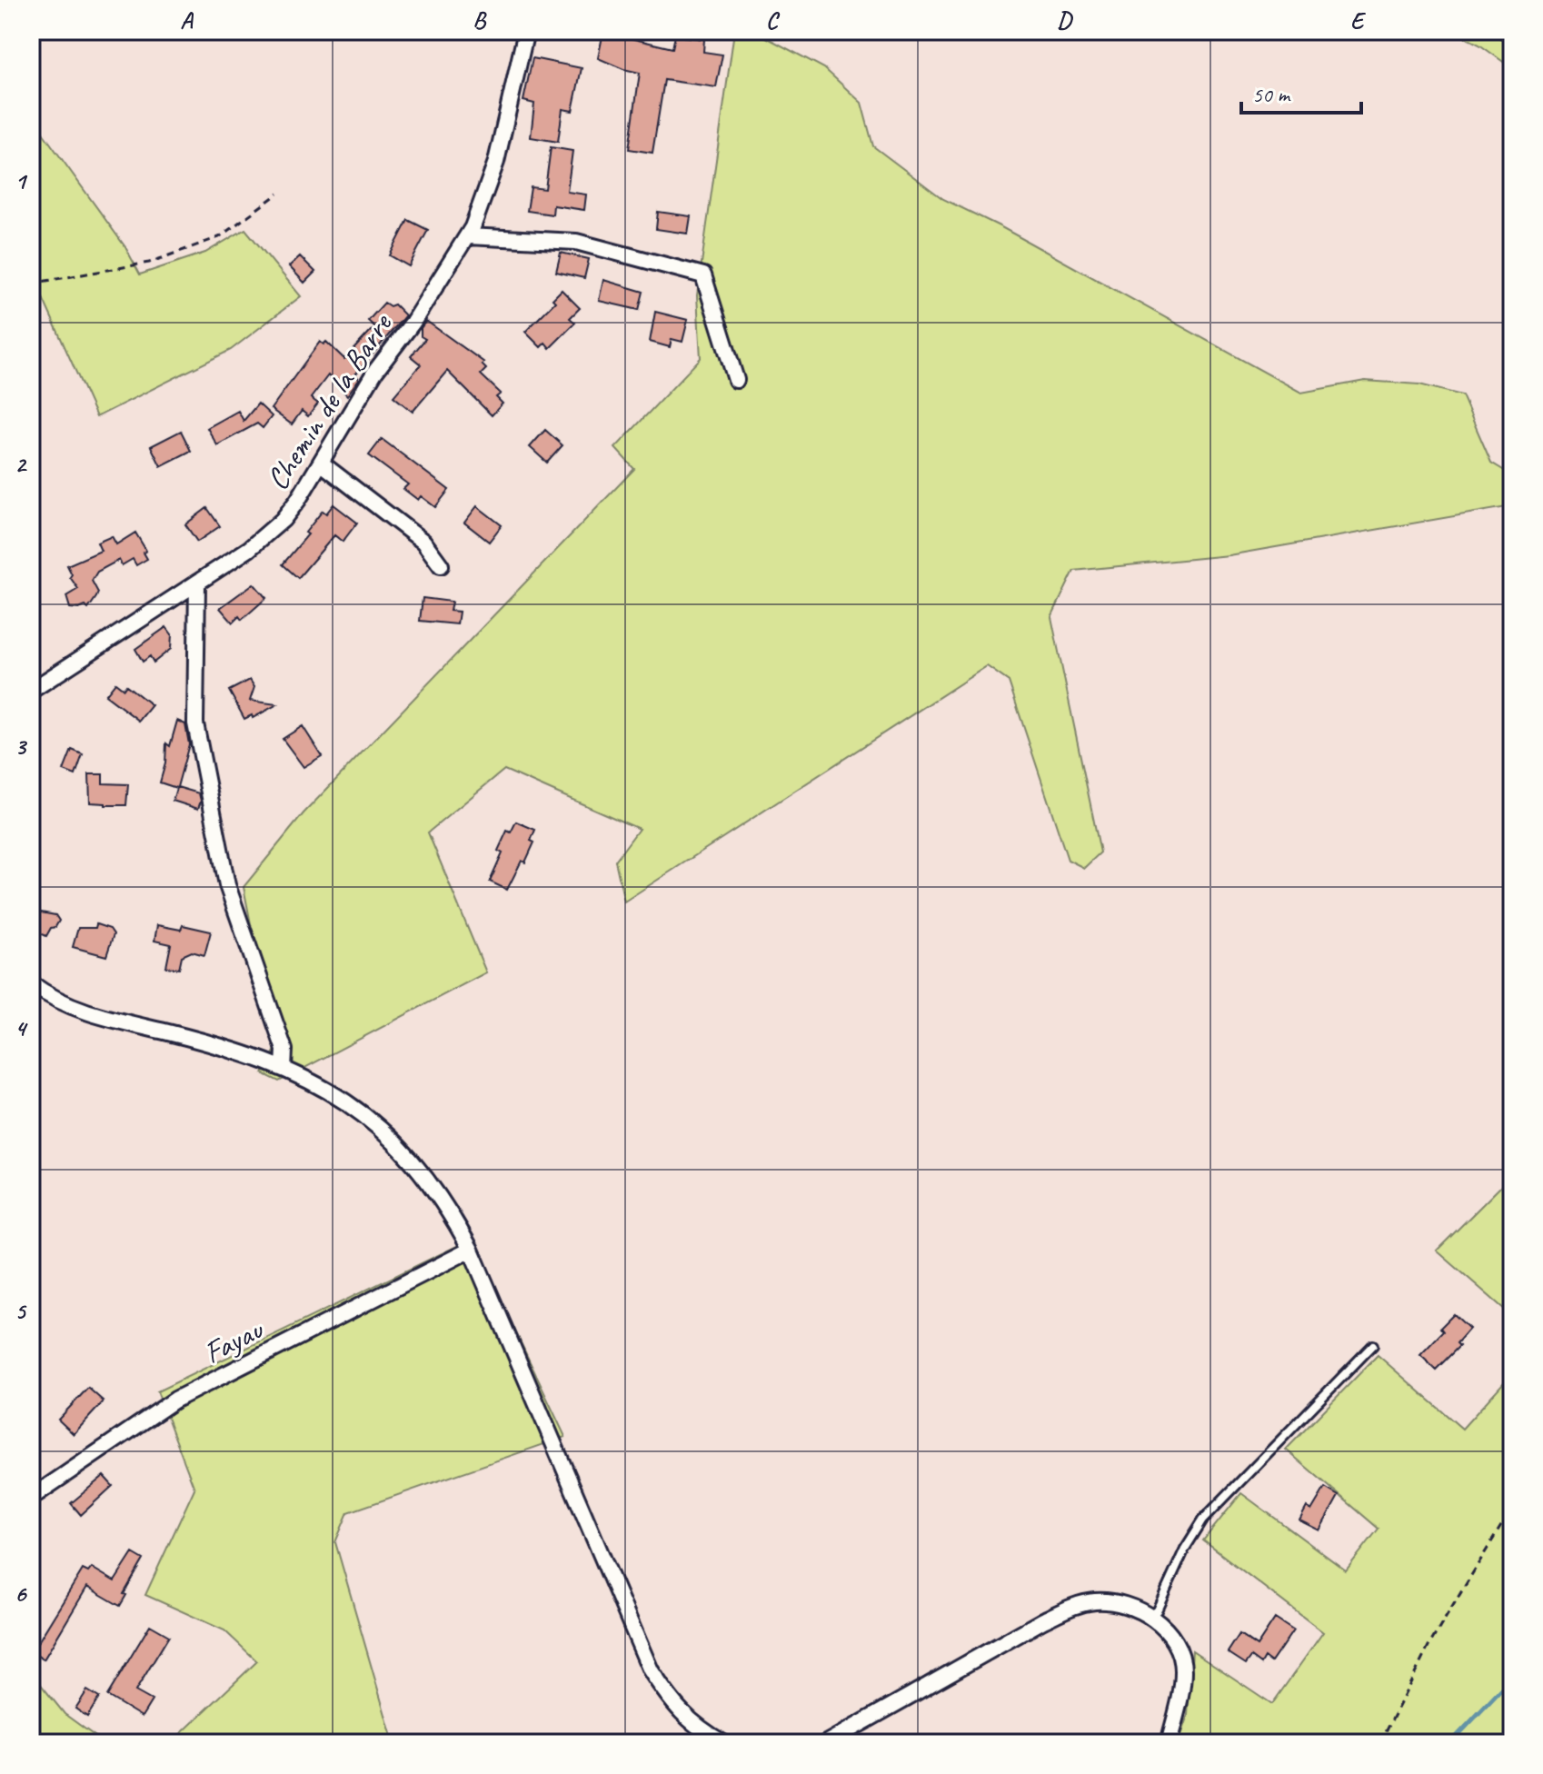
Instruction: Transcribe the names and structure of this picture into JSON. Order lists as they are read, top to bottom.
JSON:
{
  "streets": {
    "street": ["Chemin de la Barre", "Fayau"]
  },
  "scale_bar": "50 m",
  "grid": {
    "columns": [
      "A",
      "B",
      "C",
      "D",
      "E"
    ],
    "rows": [
      "1",
      "2",
      "3",
      "4",
      "5",
      "6"
    ]
  }
}
